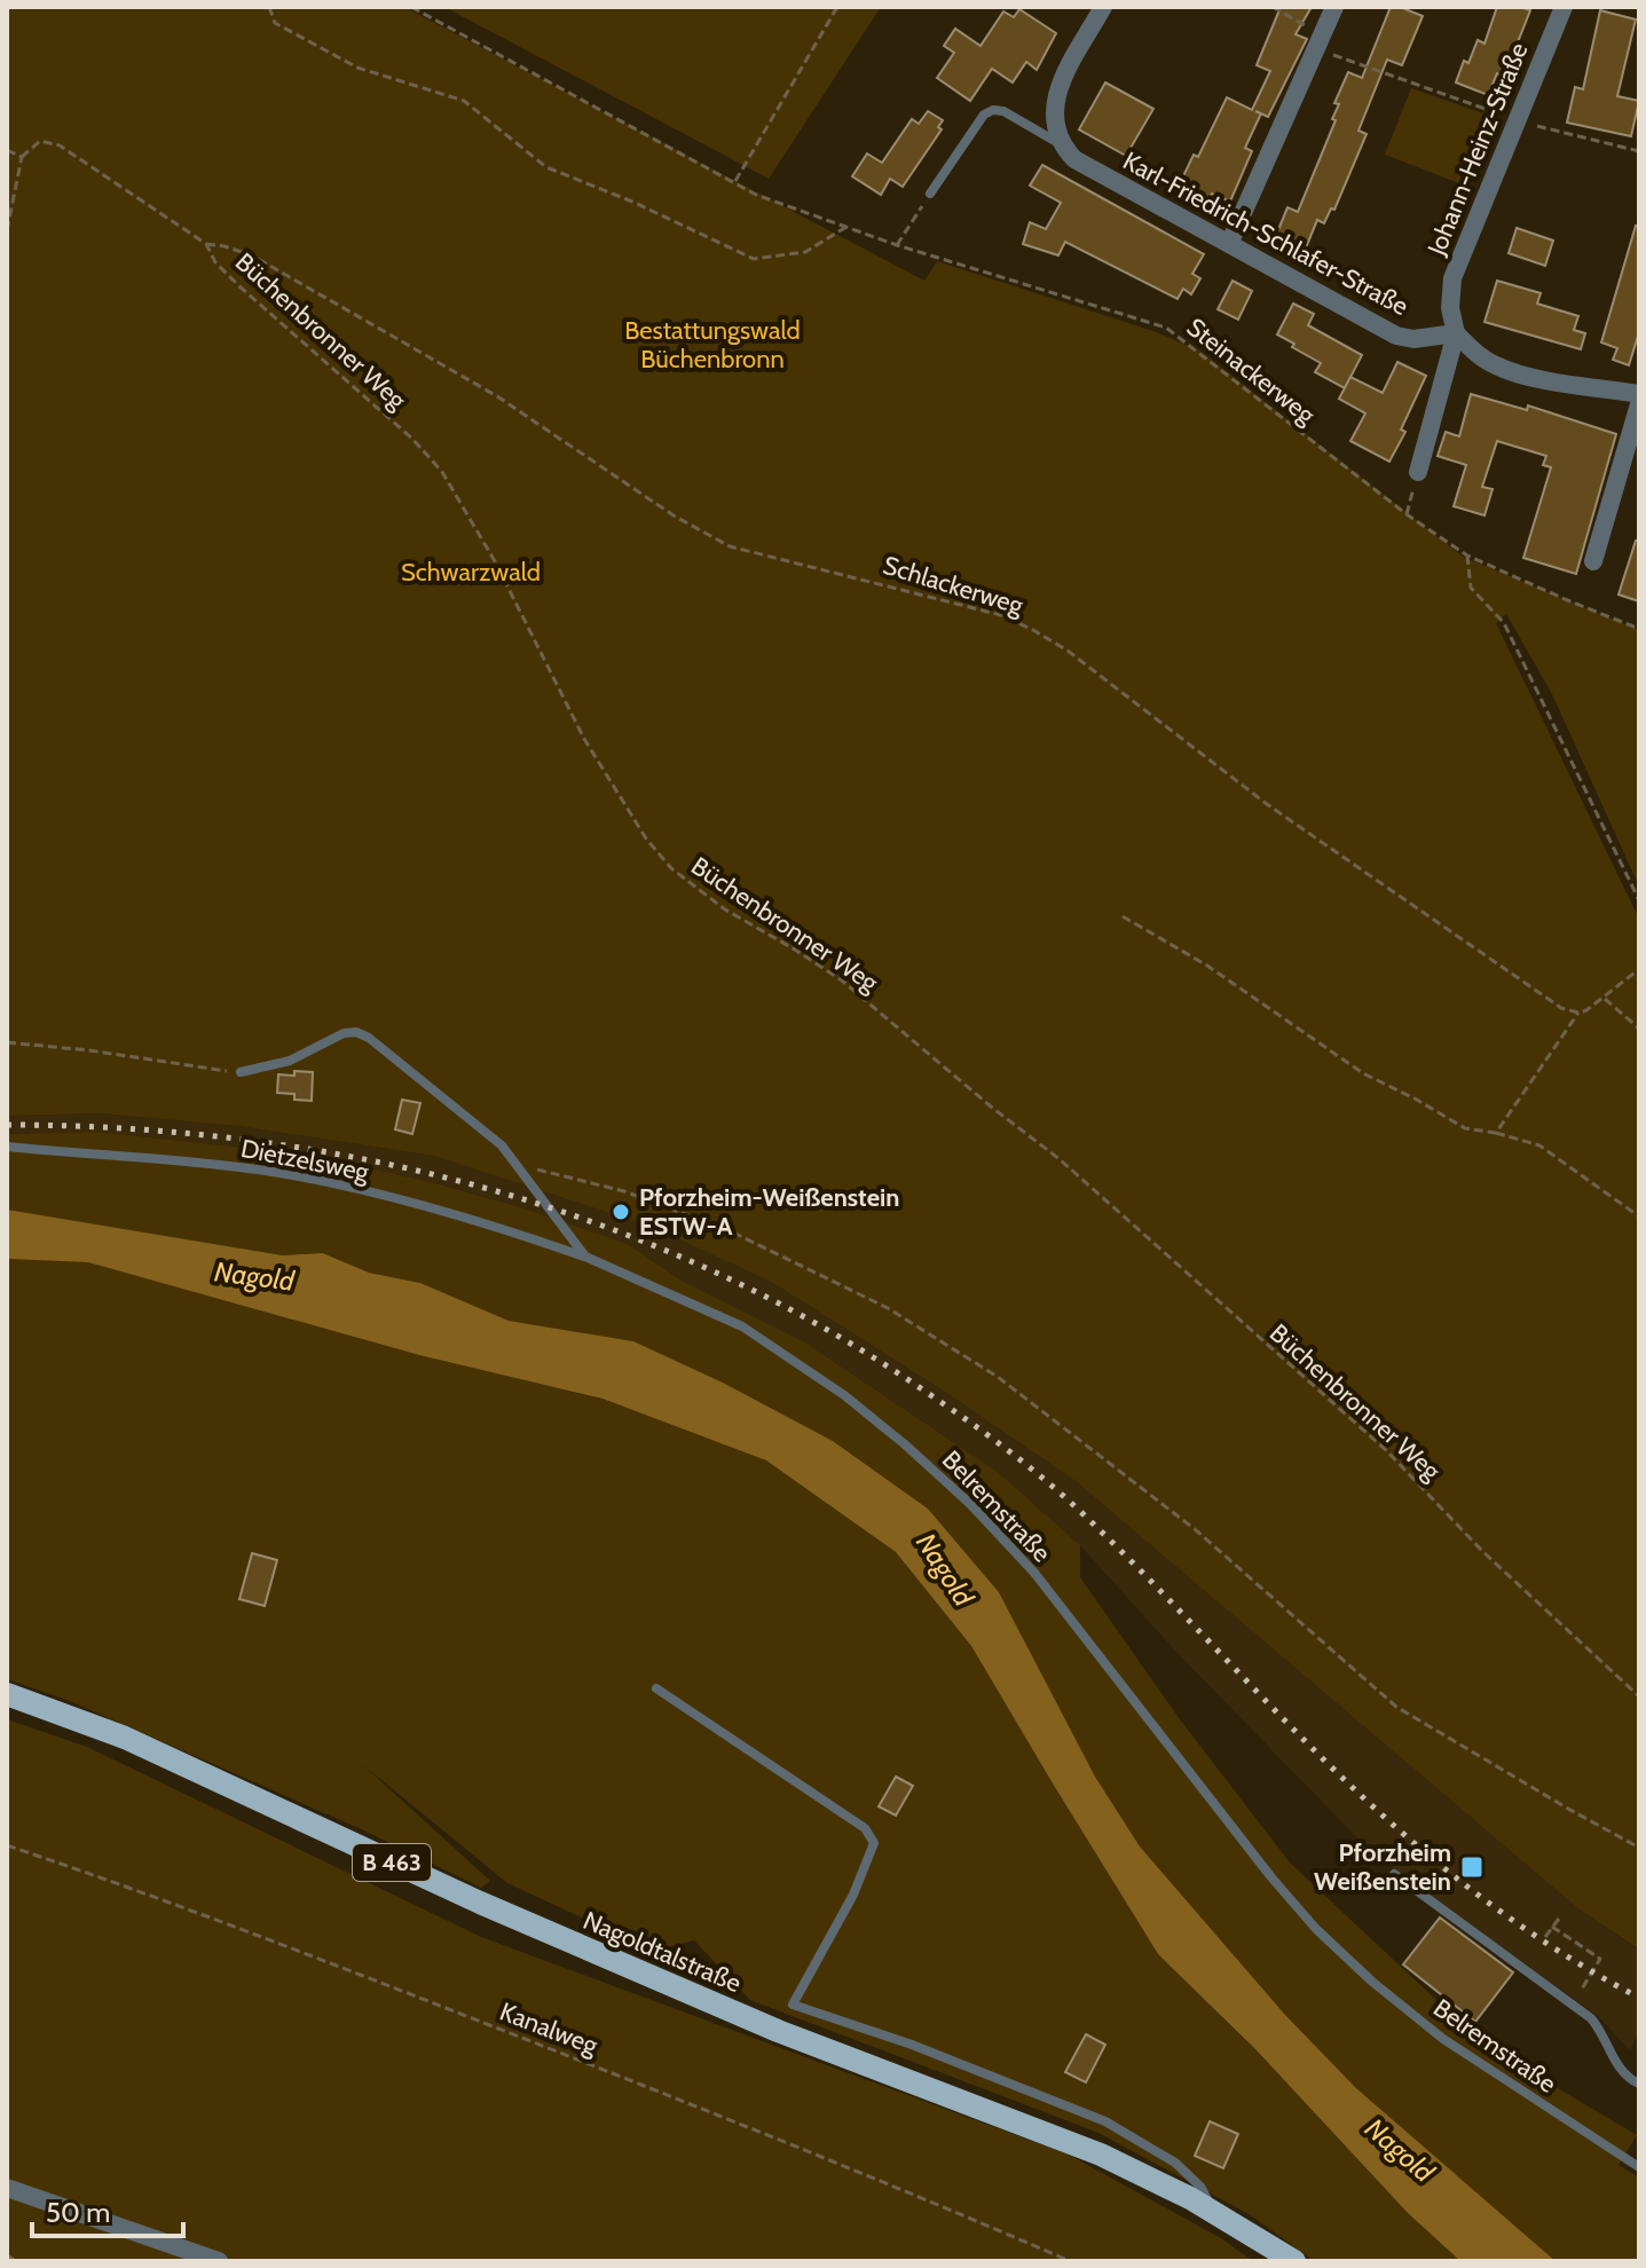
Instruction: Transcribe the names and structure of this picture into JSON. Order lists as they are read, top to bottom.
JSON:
{
  "streets": {
    "main road": ["B 463", "Nagoldtalstraße"],
    "street": ["Johann-Heinz-Straße", "Karl-Friedrich-Schlafer-Straße"],
    "lane": ["Dietzelsweg", "Belremstraße"],
    "path": [
      "Büchenbronner Weg",
      "Steinackerweg",
      "Schlackerweg",
      "Kanalweg"
    ]
  },
  "crossings": [
    ["Johann-Heinz-Straße", "Karl-Friedrich-Schlafer-Straße"],
    ["Büchenbronner Weg", "Schlackerweg"],
    ["Dietzelsweg", "Belremstraße"]
  ],
  "water": ["Nagold"],
  "parks": ["Bestattungswald Büchenbronn", "Schwarzwald"],
  "places": {
    "other": ["Pforzheim-Weißenstein ESTW-A"],
    "transit": ["Pforzheim Weißenstein"]
  },
  "scale_bar": "50 m"
}
